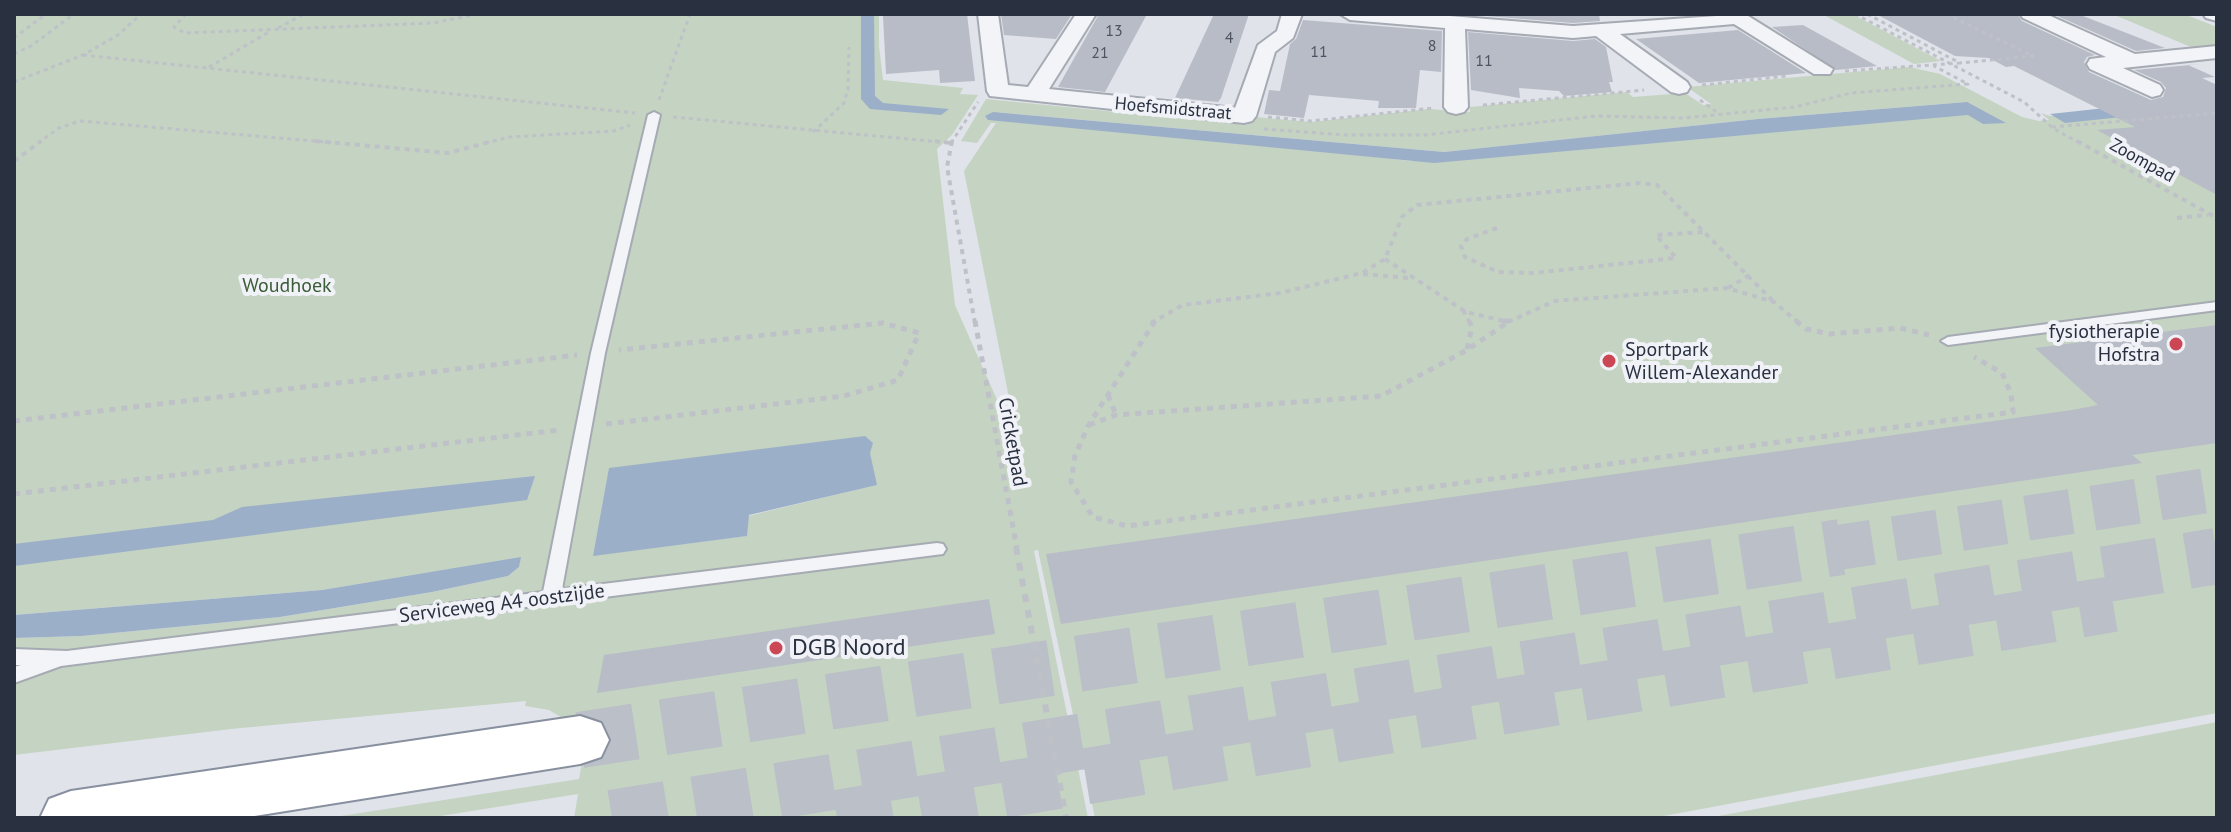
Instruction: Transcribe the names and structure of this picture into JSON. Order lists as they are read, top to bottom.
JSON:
{
  "streets": {
    "street": ["Hoefsmidstraat"],
    "lane": ["Serviceweg A4 oostzijde"],
    "path": ["Zoompad", "Cricketpad"]
  },
  "parks": ["Woudhoek"],
  "places": ["fysiotherapie Hofstra", "Sportpark Willem-Alexander", "DGB Noord"],
  "house_numbers": [
    "13",
    "4",
    "8",
    "11",
    "21",
    "11"
  ]
}
